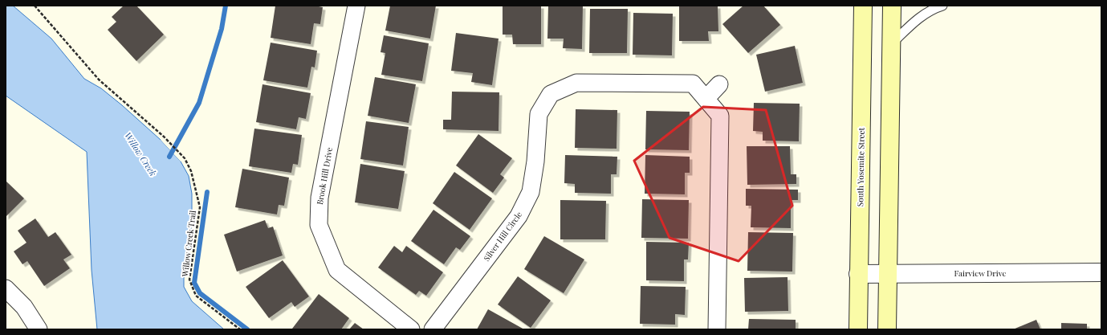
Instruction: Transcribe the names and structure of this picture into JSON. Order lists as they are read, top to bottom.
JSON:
{
  "streets": {
    "main road": ["South Yosemite Street"],
    "street": ["Brook Hill Drive", "Silver Hill Circle", "Fairview Drive"],
    "path": ["Willow Creek Trail"]
  },
  "crossings": [
    ["South Yosemite Street", "Fairview Drive"]
  ],
  "water": ["Willow Creek"]
}
